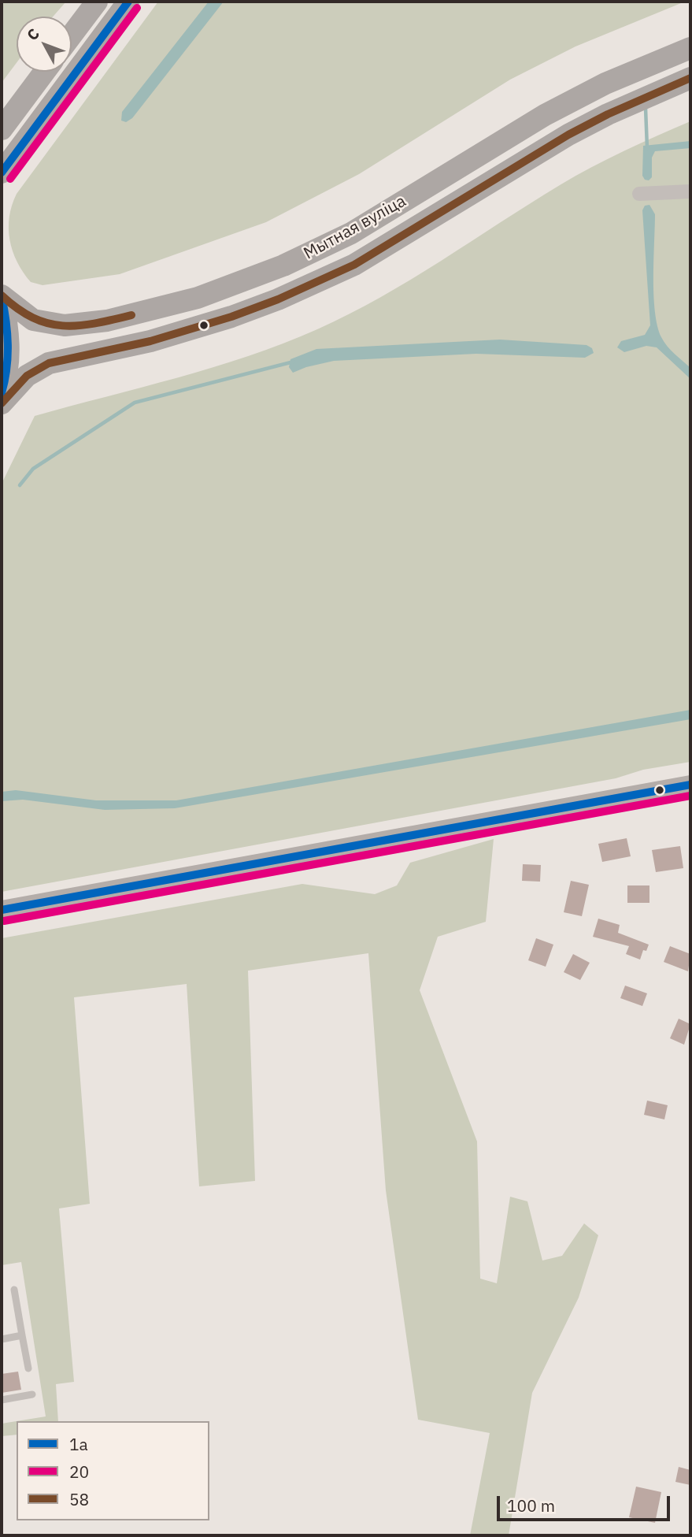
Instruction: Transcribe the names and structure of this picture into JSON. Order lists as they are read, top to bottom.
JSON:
{
  "streets": {
    "highway": ["Мытная вуліца"]
  },
  "lines": ["transit line 1а", "transit line 20", "transit line 58"],
  "legend": ["1а", "20", "58"],
  "scale_bar": "100 m",
  "north": "top left"
}
